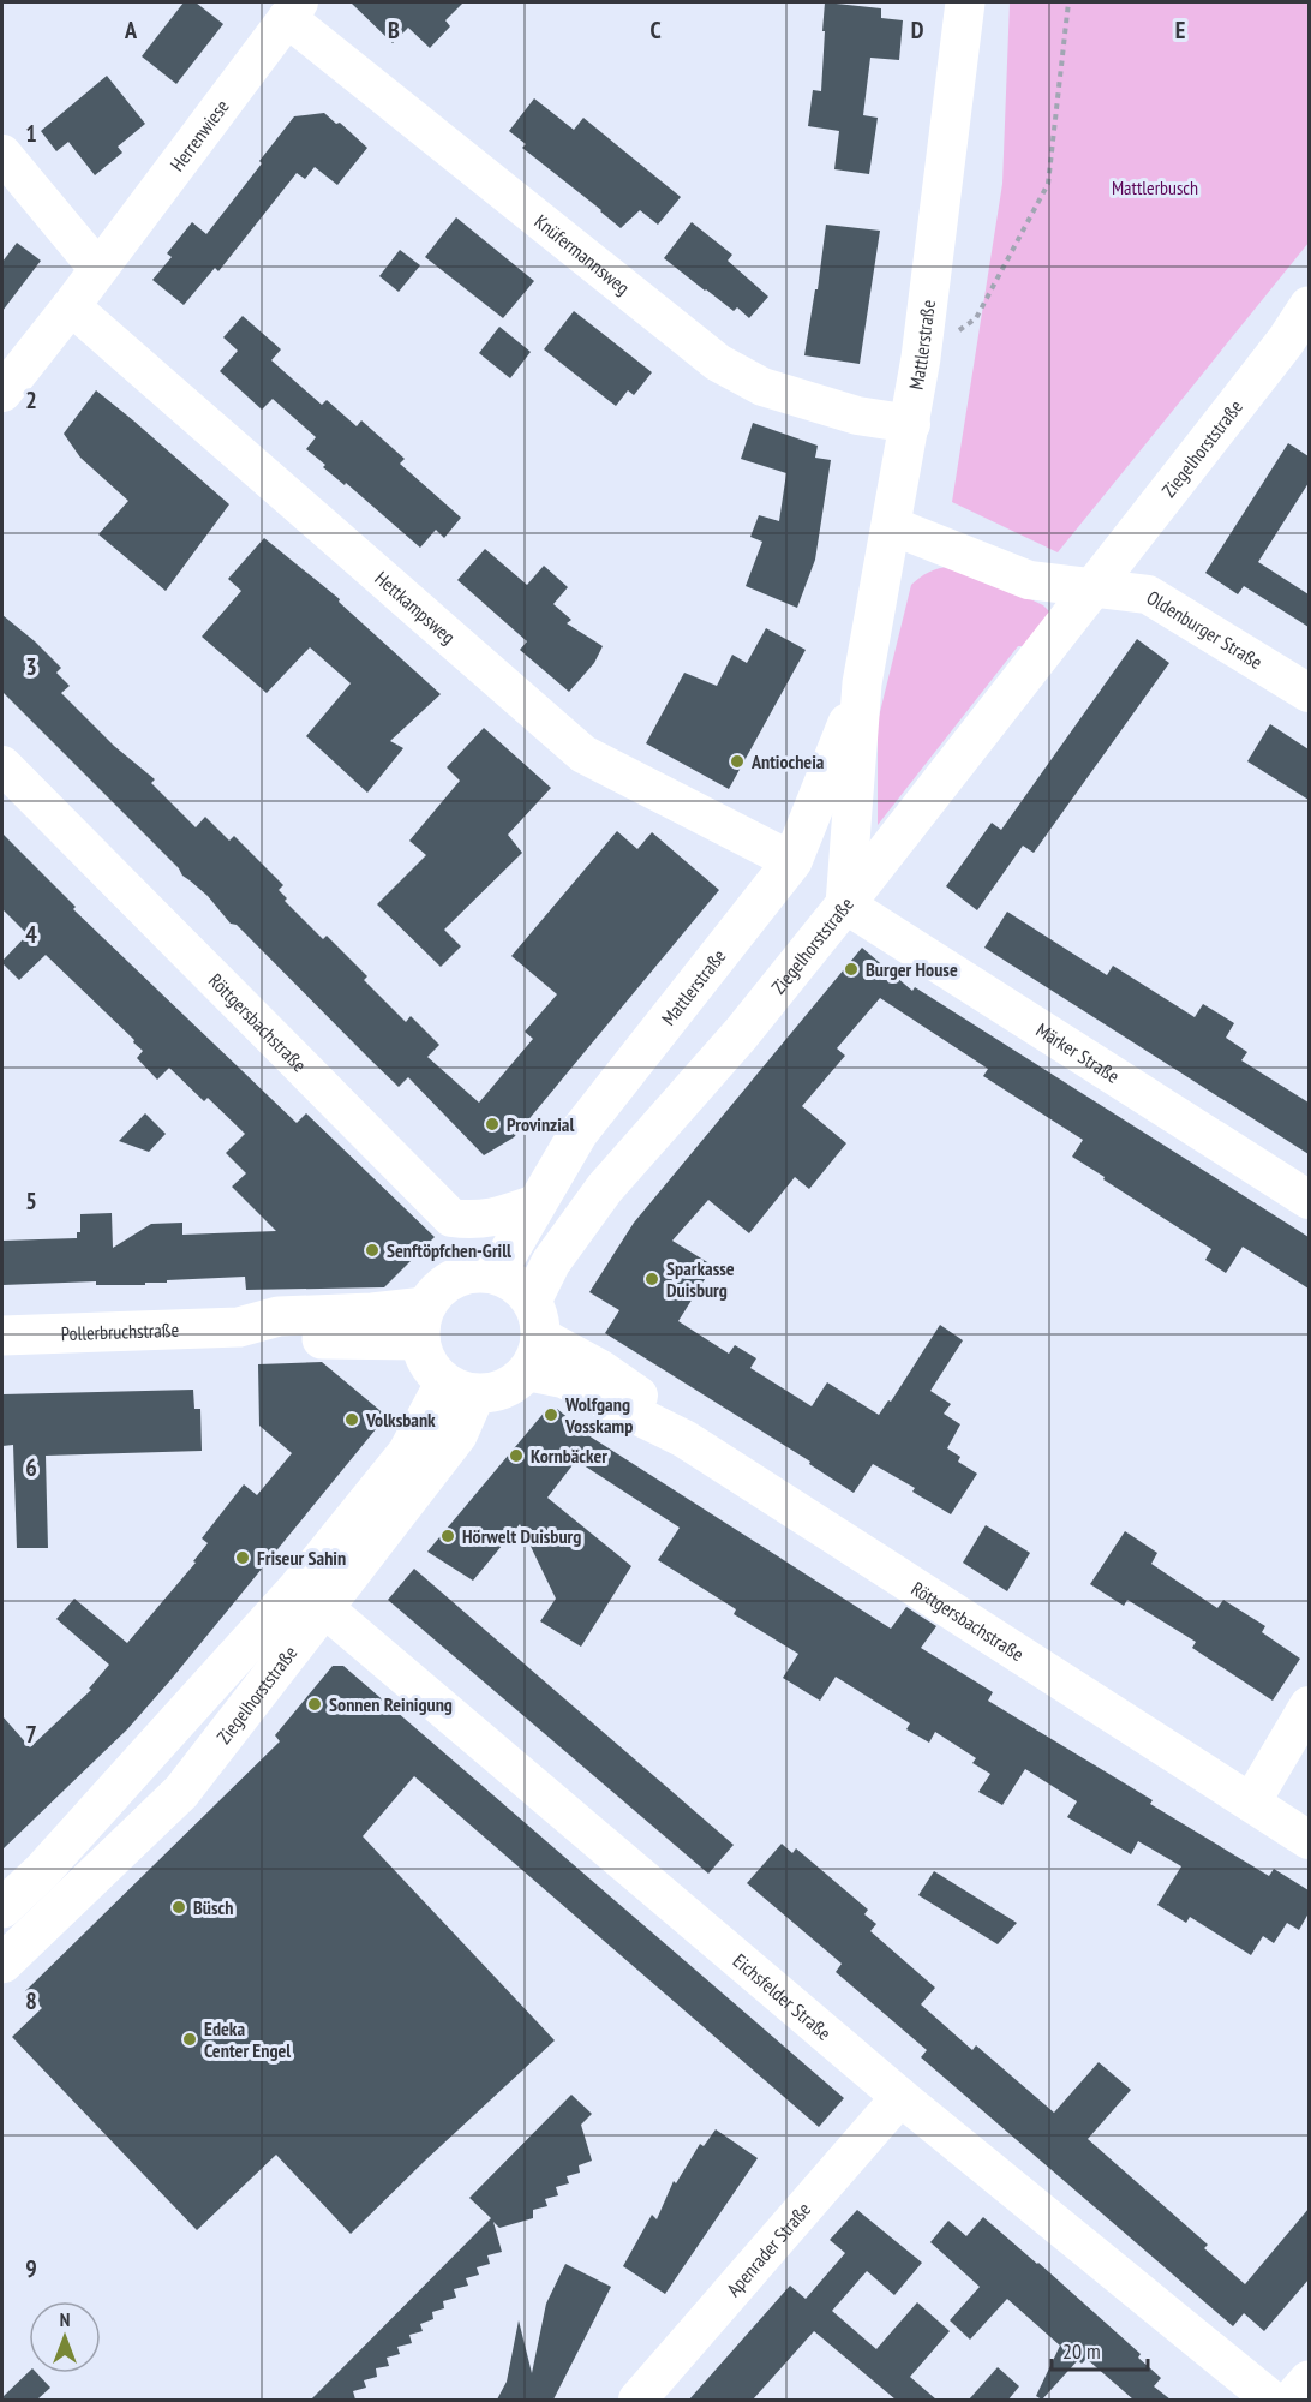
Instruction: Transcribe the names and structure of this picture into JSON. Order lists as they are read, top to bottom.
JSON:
{
  "streets": {
    "street": [
      "Herrenwiese",
      "Knüfermannsweg",
      "Mattlerstraße",
      "Ziegelhorststraße",
      "Hettkampsweg",
      "Oldenburger Straße",
      "Röttgersbachstraße",
      "Märker Straße",
      "Pollerbruchstraße",
      "Eichsfelder Straße",
      "Apenrader Straße"
    ]
  },
  "crossings": [
    ["Herrenwiese", "Knüfermannsweg"],
    ["Herrenwiese", "Hettkampsweg"],
    ["Knüfermannsweg", "Mattlerstraße"],
    ["Mattlerstraße", "Ziegelhorststraße"],
    ["Mattlerstraße", "Hettkampsweg"],
    ["Mattlerstraße", "Röttgersbachstraße"],
    ["Mattlerstraße", "Märker Straße"],
    ["Mattlerstraße", "Pollerbruchstraße"],
    ["Ziegelhorststraße", "Oldenburger Straße"],
    ["Ziegelhorststraße", "Röttgersbachstraße"],
    ["Ziegelhorststraße", "Märker Straße"],
    ["Ziegelhorststraße", "Pollerbruchstraße"],
    ["Ziegelhorststraße", "Eichsfelder Straße"],
    ["Röttgersbachstraße", "Pollerbruchstraße"],
    ["Eichsfelder Straße", "Apenrader Straße"]
  ],
  "parks": ["Mattlerbusch"],
  "places": [
    "Antiocheia",
    "Burger House",
    "Provinzial",
    "Senftöpfchen-Grill",
    "Sparkasse Duisburg",
    "Wolfgang Vosskamp",
    "Volksbank",
    "Kornbäcker",
    "Hörwelt Duisburg",
    "Friseur Sahin",
    "Sonnen Reinigung",
    "Büsch",
    "Edeka Center Engel"
  ],
  "scale_bar": "20 m",
  "north": "top",
  "grid": {
    "columns": [
      "A",
      "B",
      "C",
      "D",
      "E"
    ],
    "rows": [
      "1",
      "2",
      "3",
      "4",
      "5",
      "6",
      "7",
      "8",
      "9"
    ]
  }
}
